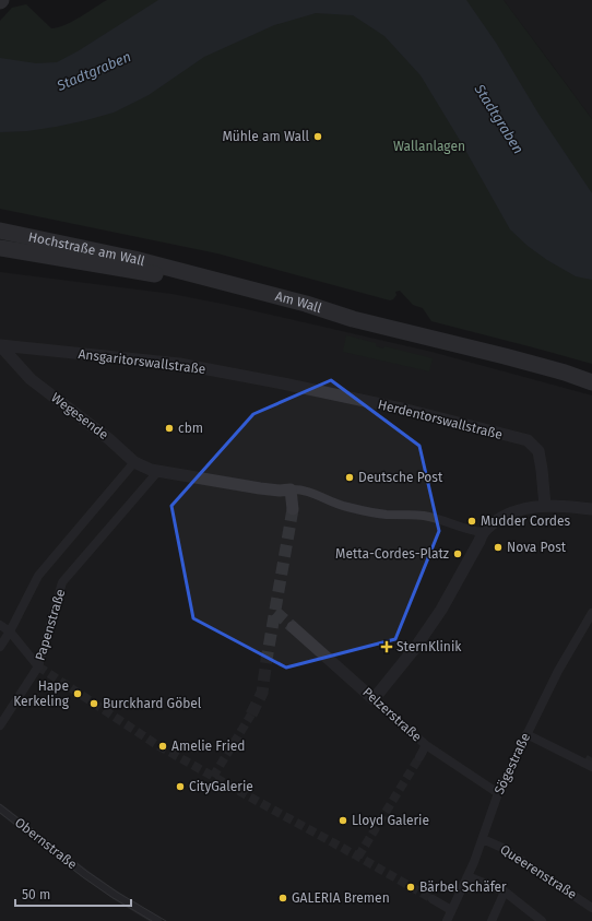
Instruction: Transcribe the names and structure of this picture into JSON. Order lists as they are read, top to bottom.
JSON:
{
  "streets": {
    "main road": ["Hochstraße am Wall", "Am Wall"],
    "street": [
      "Ansgaritorswallstraße",
      "Wegesende",
      "Herdentorswallstraße",
      "Papenstraße",
      "Pelzerstraße",
      "Sögestraße",
      "Obernstraße",
      "Queerenstraße"
    ]
  },
  "crossings": [
    ["Hochstraße am Wall", "Am Wall"],
    ["Ansgaritorswallstraße", "Wegesende"],
    ["Ansgaritorswallstraße", "Herdentorswallstraße"],
    ["Wegesende", "Papenstraße"],
    ["Pelzerstraße", "Sögestraße"],
    ["Sögestraße", "Queerenstraße"]
  ],
  "water": ["Stadtgraben"],
  "parks": ["Wallanlagen"],
  "places": {
    "other": [
      "Mühle am Wall",
      "cbm",
      "Deutsche Post",
      "Mudder Cordes",
      "Nova Post",
      "Metta-Cordes-Platz",
      "Hape Kerkeling",
      "Burckhard Göbel",
      "Amelie Fried",
      "CityGalerie",
      "Lloyd Galerie",
      "Bärbel Schäfer",
      "GALERIA Bremen"
    ],
    "health": ["SternKlinik"]
  },
  "scale_bar": "50 m"
}
